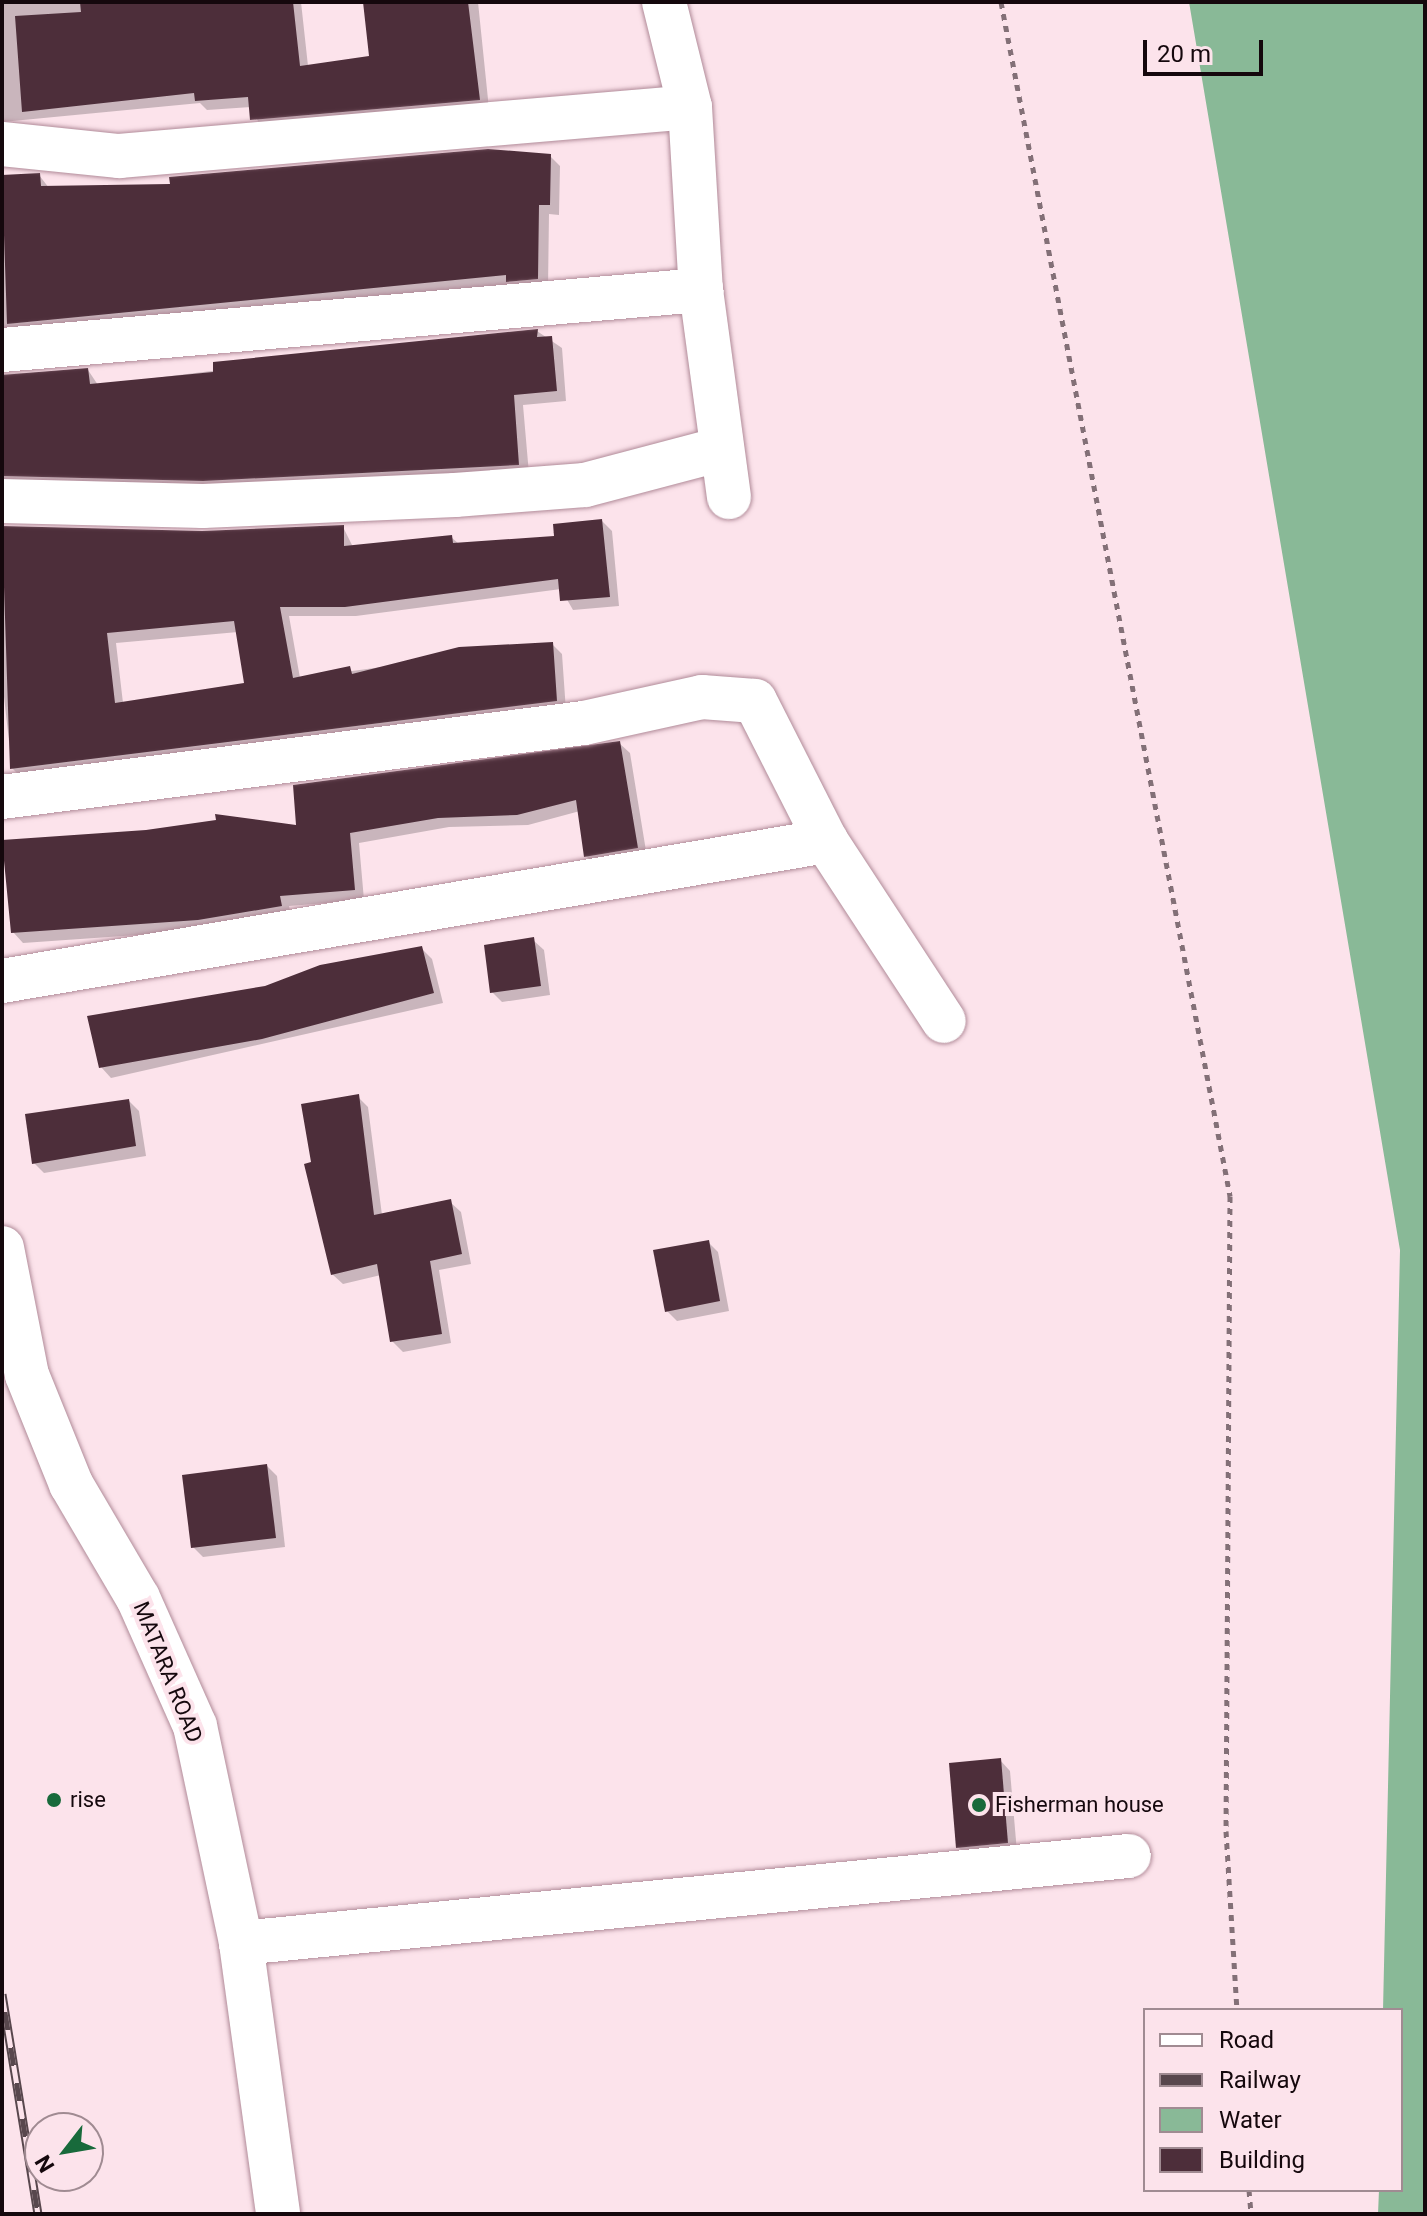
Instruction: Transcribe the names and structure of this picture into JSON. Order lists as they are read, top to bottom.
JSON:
{
  "streets": {
    "main road": ["MATARA ROAD"]
  },
  "places": ["rise", "Fisherman house"],
  "legend": [
    "Road",
    "Railway",
    "Water",
    "Building"
  ],
  "scale_bar": "20 m",
  "north": "bottom left"
}
